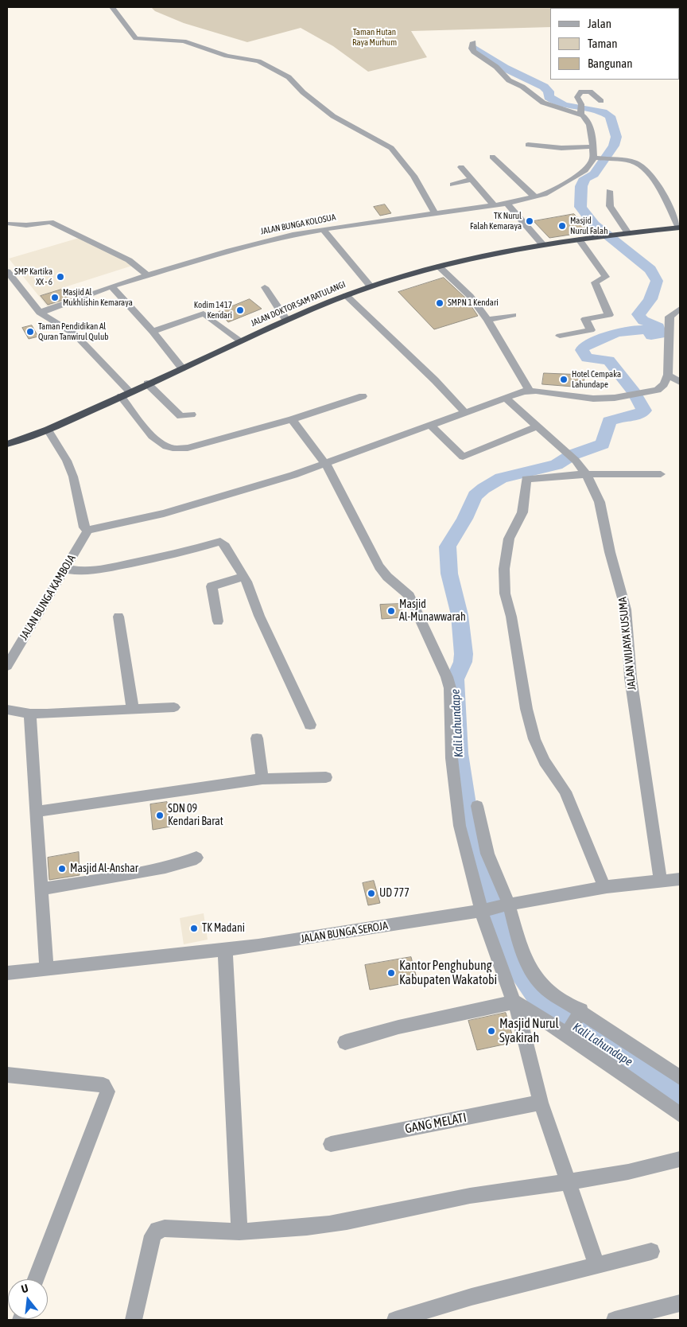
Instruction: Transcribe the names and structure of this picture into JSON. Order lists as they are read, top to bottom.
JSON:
{
  "streets": {
    "highway": ["JALAN DOKTOR SAM RATULANGI"],
    "street": [
      "JALAN BUNGA KOLOSUA",
      "JALAN BUNGA KAMBOJA",
      "JALAN WIJAYA KUSUMA",
      "JALAN BUNGA SEROJA",
      "GANG MELATI"
    ]
  },
  "crossings": [
    ["JALAN WIJAYA KUSUMA", "JALAN BUNGA SEROJA"]
  ],
  "water": ["Kali Lahundape"],
  "parks": ["Taman Hutan Raya Murhum"],
  "places": [
    "TK Nurul Falah Kemaraya",
    "Masjid Nurul Falah",
    "SMP Kartika XX - 6",
    "Masjid Al Mukhlishin Kemaraya",
    "SMPN 1 Kendari",
    "Kodim 1417 Kendari",
    "Taman Pendidikan Al Quran Tanwirul Qulub",
    "Hotel Cempaka Lahundape",
    "Masjid Al-Munawwarah",
    "SDN 09 Kendari Barat",
    "Masjid Al-Anshar",
    "UD 777",
    "TK Madani",
    "Kantor Penghubung Kabupaten Wakatobi",
    "Masjid Nurul Syakirah"
  ],
  "legend": ["Jalan", "Taman", "Bangunan"],
  "north": "top"
}
